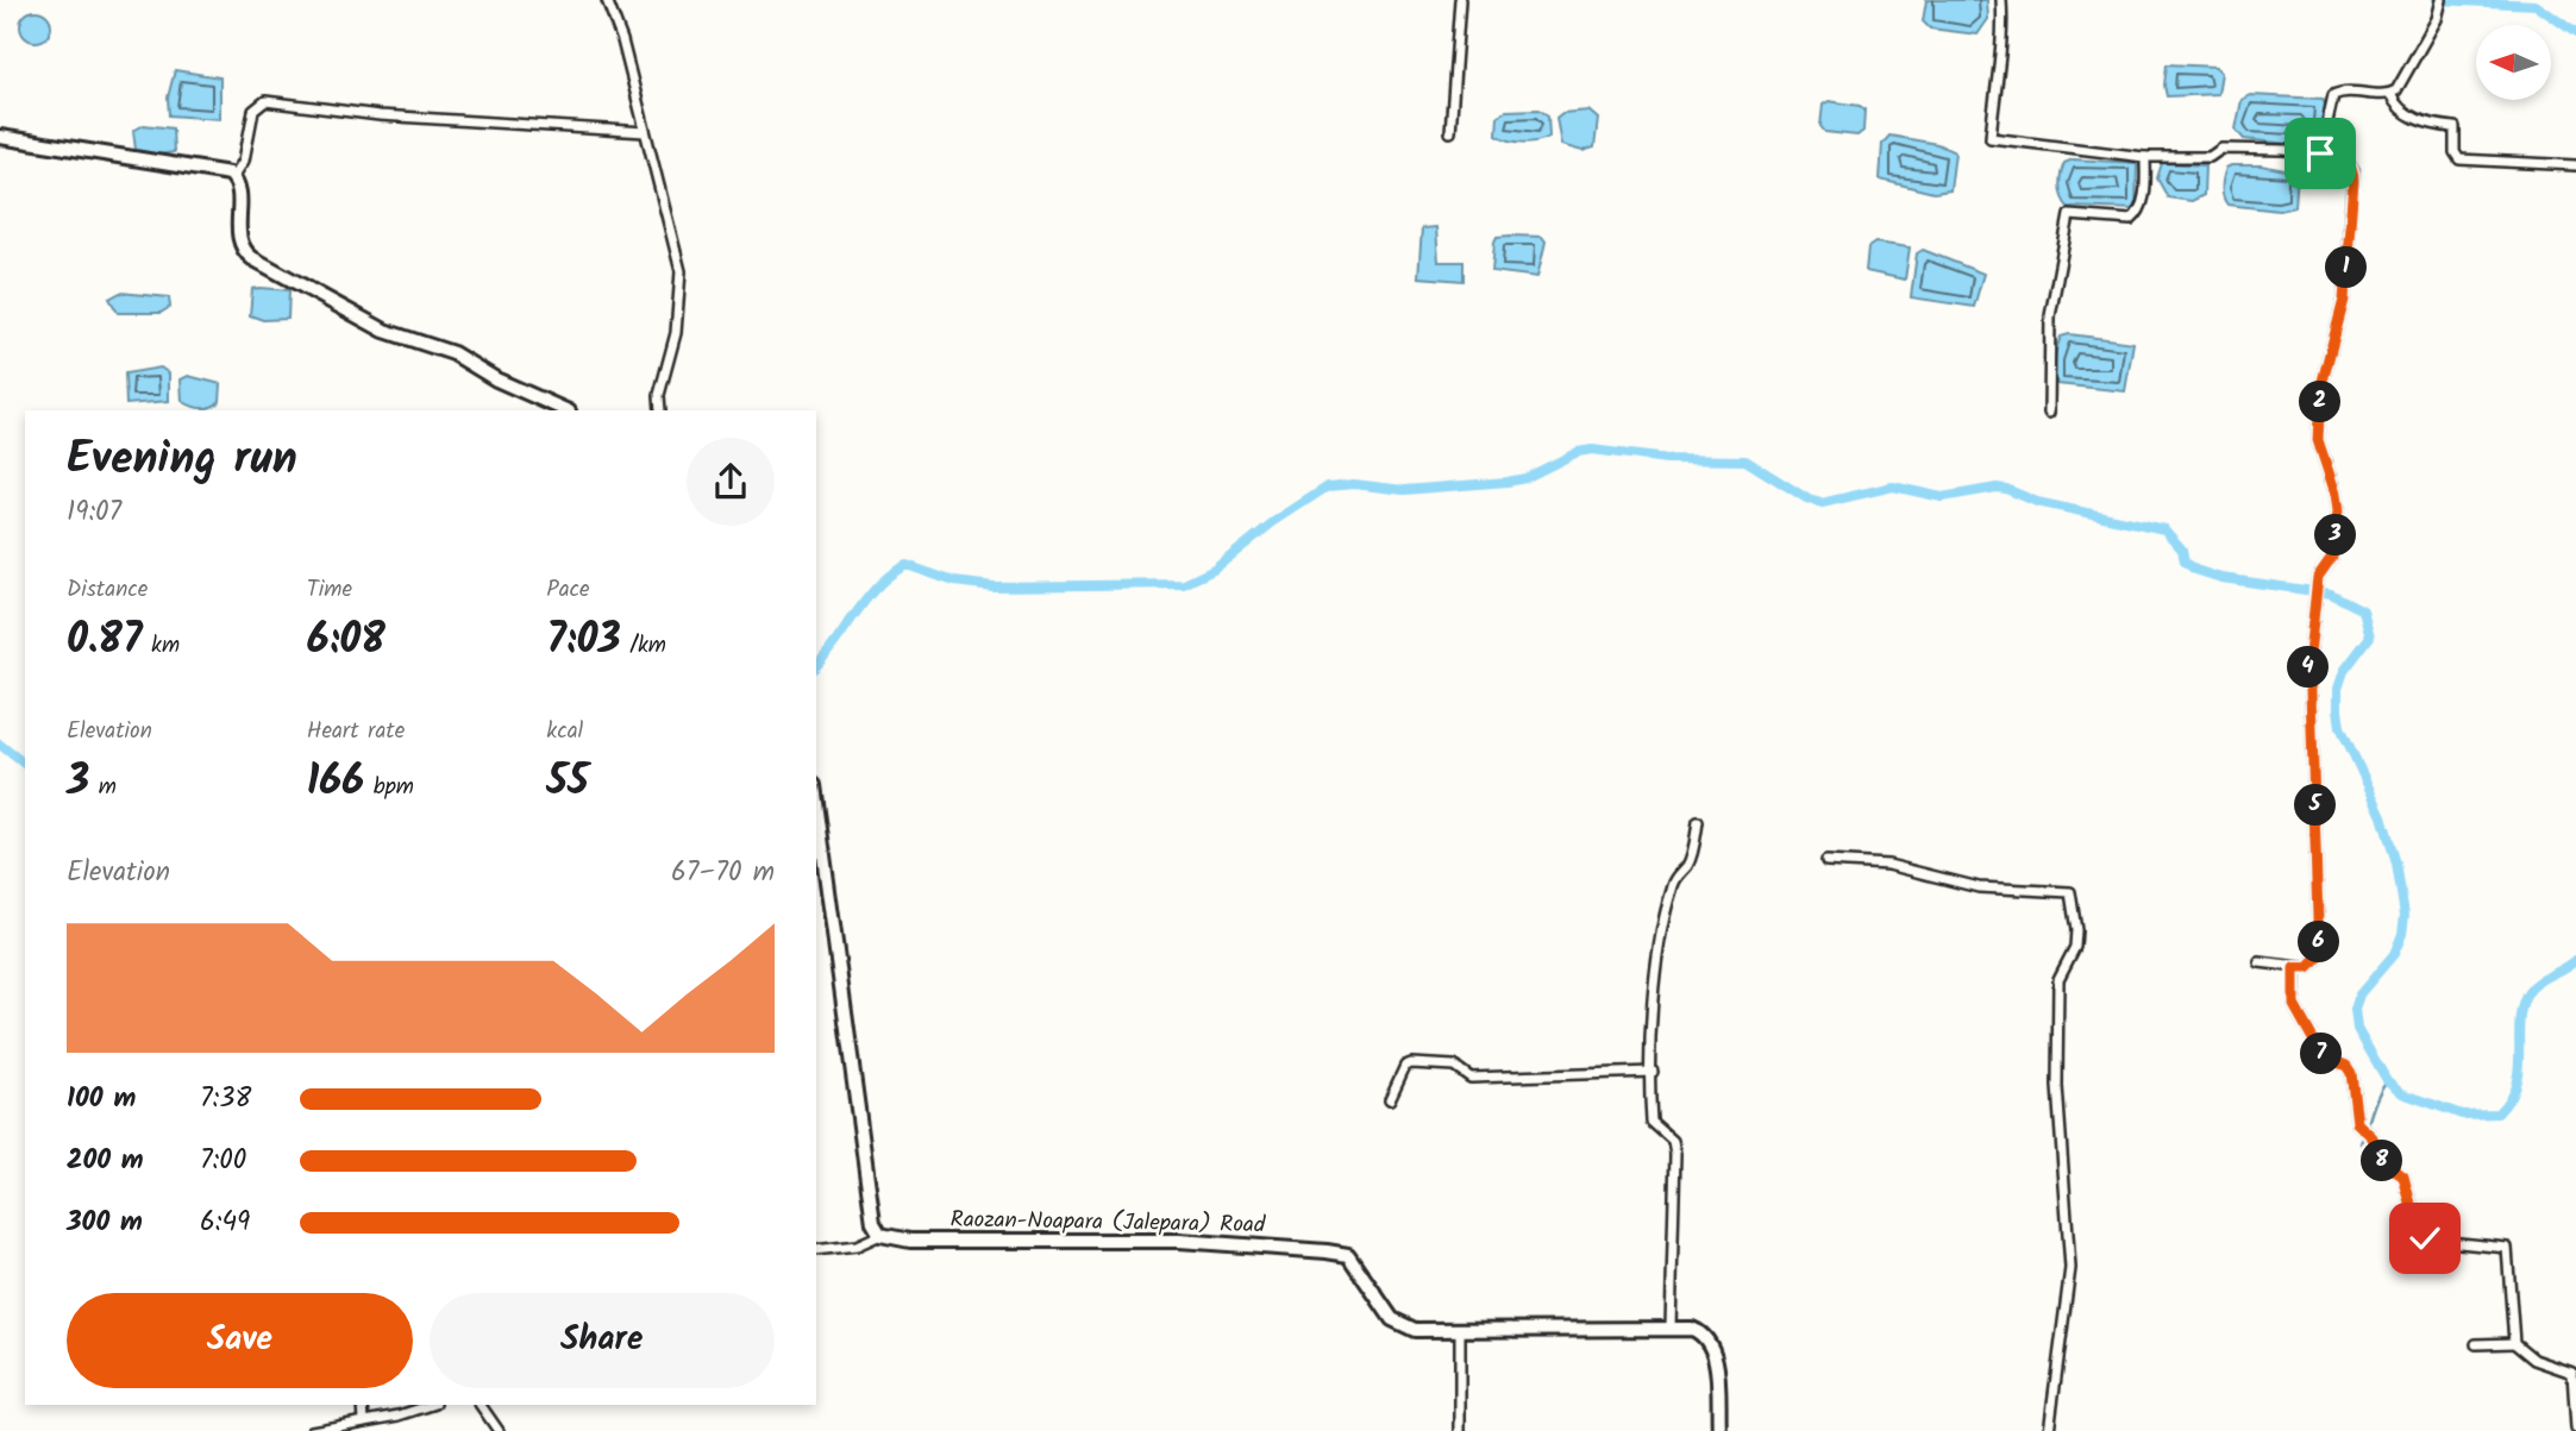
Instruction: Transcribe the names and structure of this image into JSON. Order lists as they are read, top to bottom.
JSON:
{
  "streets": {
    "main road": ["Raozan-Noapara (Jalepara) Road"]
  },
  "north": "left",
  "page": {
    "pins": [
      "1",
      "2",
      "3",
      "4",
      "5",
      "6",
      "7",
      "8"
    ],
    "heading": ["Evening run", "19:07"],
    "stats": [
      ["Distance", "0.87 km"],
      ["Time", "6:08"],
      ["Pace", "7:03 /km"],
      ["Elevation", "3 m"],
      ["Heart rate", "166 bpm"],
      ["kcal", "55"]
    ],
    "chart": ["Elevation", "67–70 m"],
    "list": [
      {
        "name": "100 m",
        "note": "7:38"
      },
      {
        "name": "200 m",
        "note": "7:00"
      },
      {
        "name": "300 m",
        "note": "6:49"
      }
    ],
    "buttons": ["Save", "Share"]
  }
}
